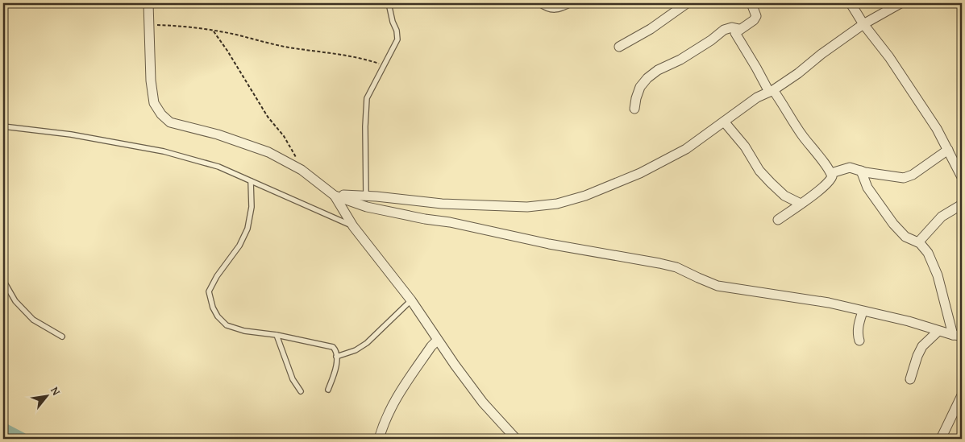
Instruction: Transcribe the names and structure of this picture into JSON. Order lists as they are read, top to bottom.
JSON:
{
  "north": "top right"
}
